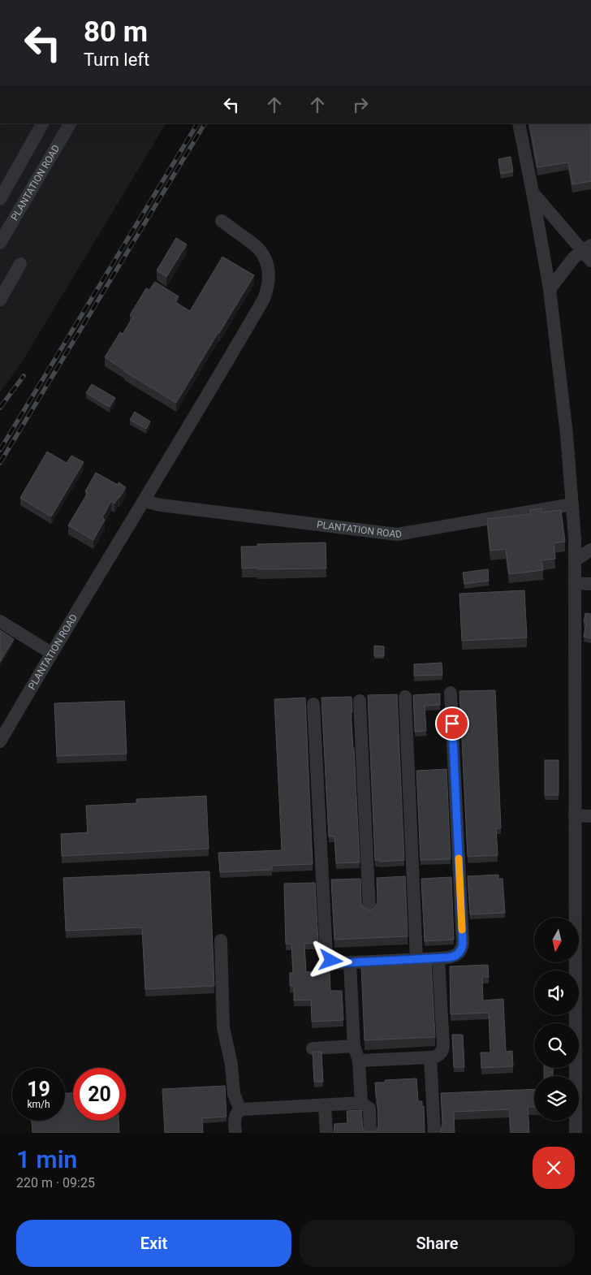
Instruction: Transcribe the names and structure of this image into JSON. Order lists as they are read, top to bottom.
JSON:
{
  "streets": {
    "street": ["PLANTATION ROAD"]
  },
  "north": "bottom",
  "page": {
    "turn": ["80 m", "Turn left"],
    "speed": "19 km/h",
    "limit": "20",
    "heading": ["1 min", "220 m · 09:25"],
    "buttons": ["Exit", "Share"]
  }
}
